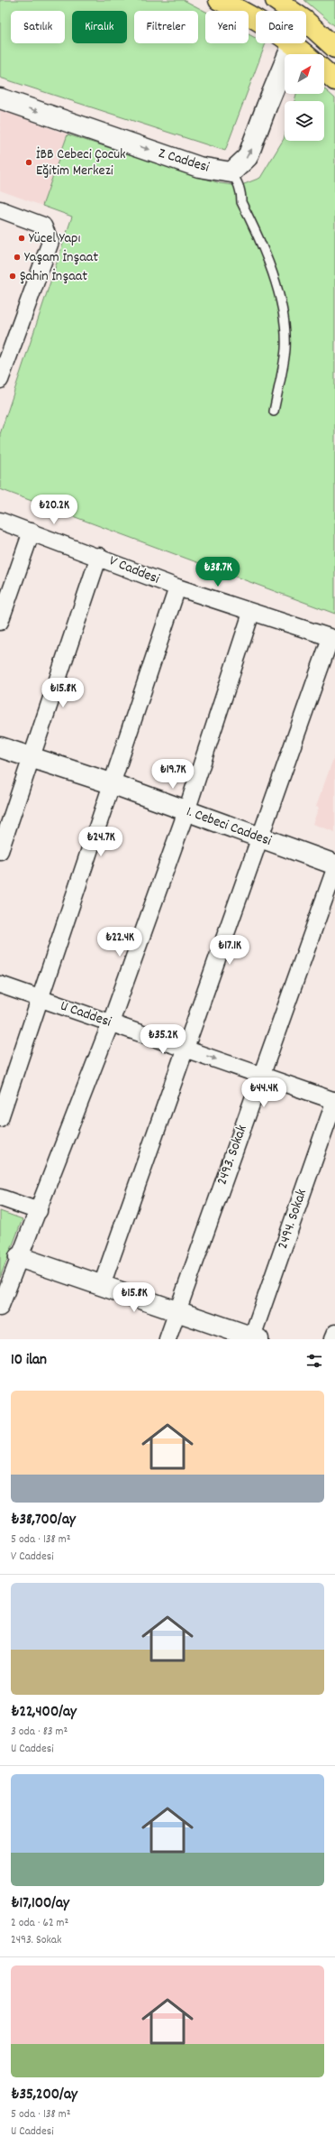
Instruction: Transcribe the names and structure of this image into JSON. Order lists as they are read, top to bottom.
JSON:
{
  "streets": {
    "street": [
      "Z Caddesi",
      "V Caddesi",
      "1. Cebeci Caddesi",
      "U Caddesi",
      "2493. Sokak",
      "2494. Sokak"
    ]
  },
  "crossings": [
    ["U Caddesi", "2493. Sokak"],
    ["U Caddesi", "2494. Sokak"]
  ],
  "one_way": ["Z Caddesi"],
  "places": [
    "İBB Cebeci Çocuk Eğitim Merkezi",
    "Yücel Yapı",
    "Yaşam İnşaat",
    "Şahin İnşaat"
  ],
  "north": "top right",
  "page": {
    "chip": [
      "Satılık",
      "Kiralık",
      "Filtreler",
      "Yeni",
      "Daire"
    ],
    "price": [
      "₺20.2K",
      "₺38.7K",
      "₺15.8K",
      "₺19.7K",
      "₺24.7K",
      "₺22.4K",
      "₺17.1K",
      "₺35.2K",
      "₺44.4K",
      "₺15.8K"
    ],
    "heading": "10 ilan",
    "list": [
      {
        "name": "₺38,700/ay",
        "note": "5 oda · 138 m² · V Caddesi"
      },
      {
        "name": "₺22,400/ay",
        "note": "3 oda · 83 m² · U Caddesi"
      },
      {
        "name": "₺17,100/ay",
        "note": "2 oda · 62 m² · 2493. Sokak"
      },
      {
        "name": "₺35,200/ay",
        "note": "5 oda · 138 m² · U Caddesi"
      }
    ]
  }
}
